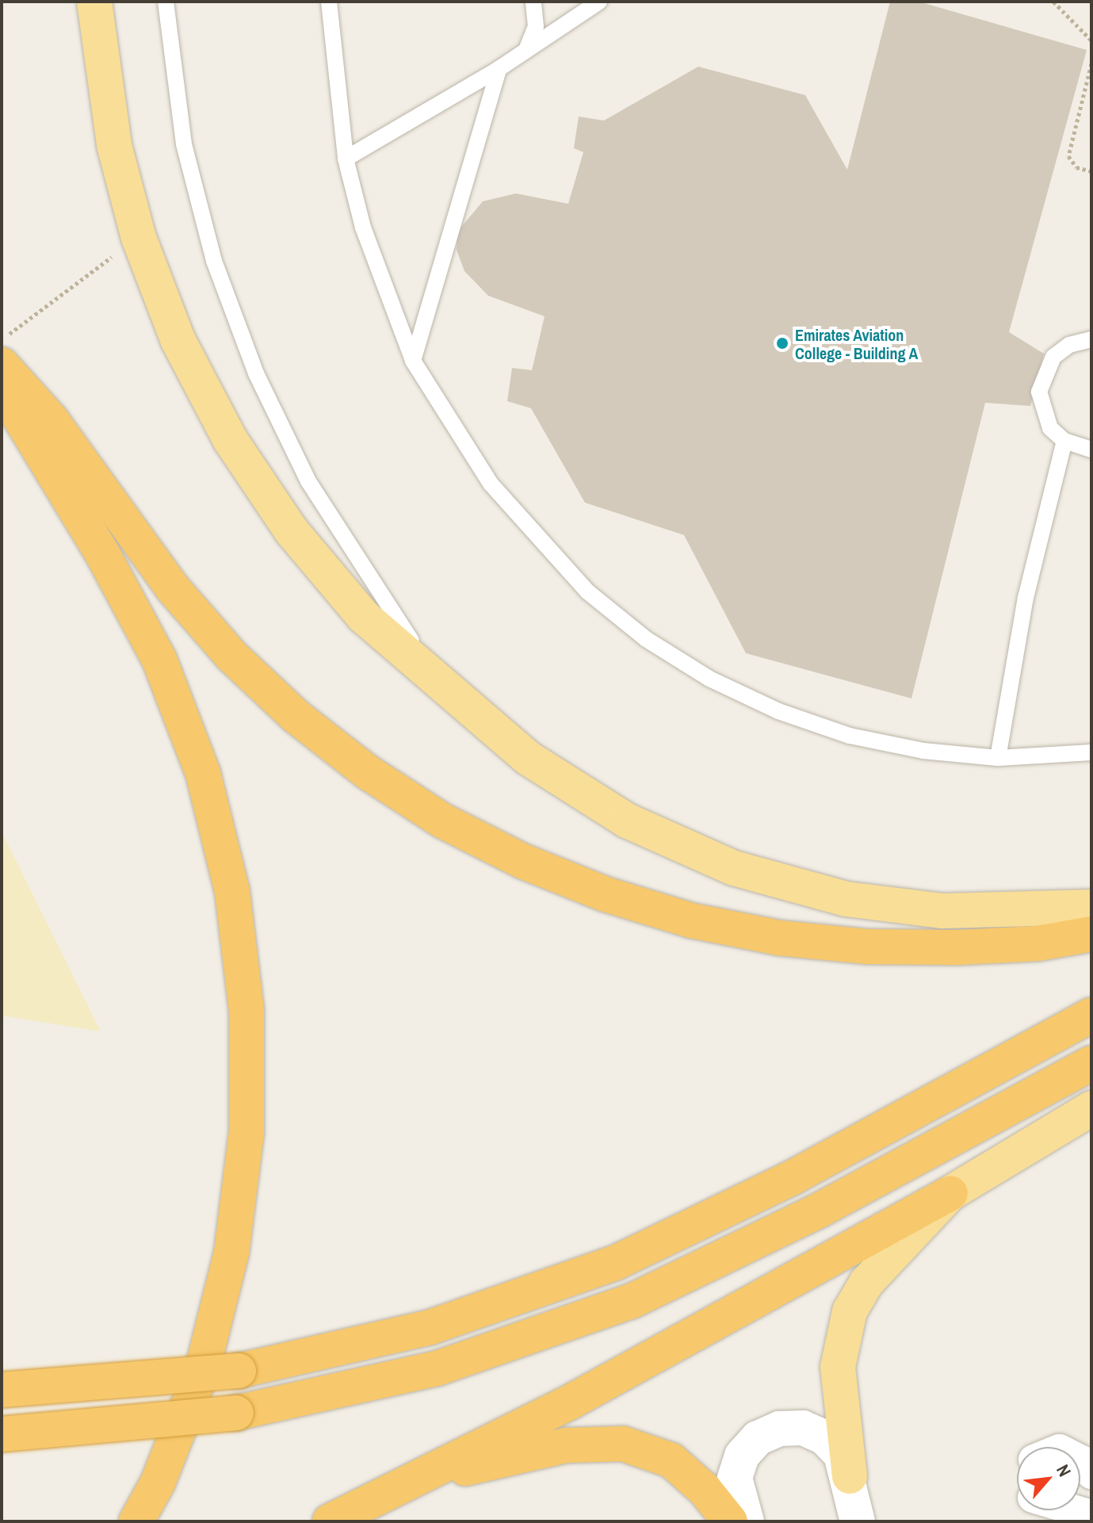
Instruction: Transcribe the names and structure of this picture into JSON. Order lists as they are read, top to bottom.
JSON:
{
  "places": ["Emirates Aviation College - Building A"],
  "north": "top right"
}
